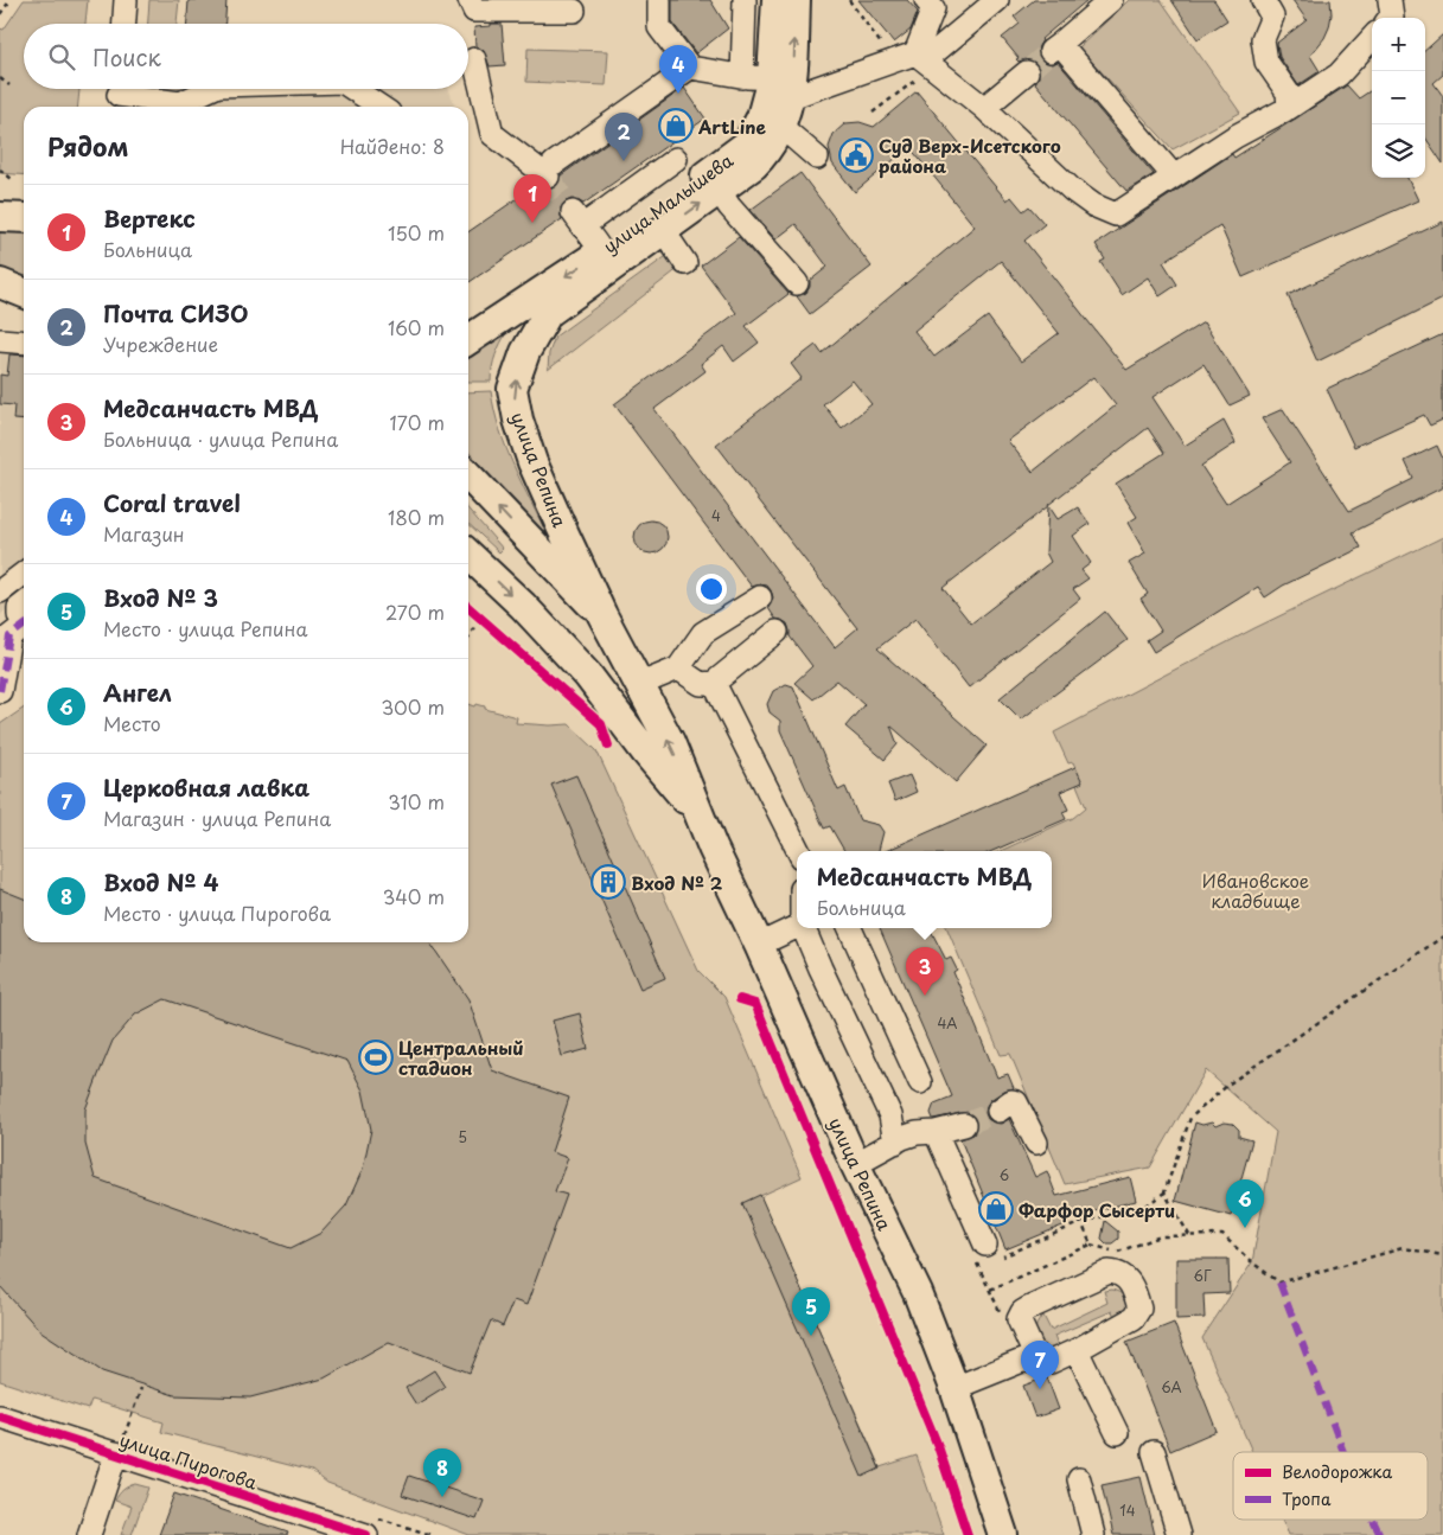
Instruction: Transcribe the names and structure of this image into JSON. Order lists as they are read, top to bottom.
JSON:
{
  "streets": {
    "main road": ["улица Малышева", "улица Репина"],
    "street": ["улица Пирогова"]
  },
  "crossings": [
    ["улица Малышева", "улица Репина"]
  ],
  "parks": ["Ивановское кладбище"],
  "places": {
    "shop": ["ArtLine", "Фарфор Сысерти"],
    "public building": ["Суд Верх-Исетского района"],
    "building": ["Вход № 2"],
    "sports": ["Центральный стадион"]
  },
  "house_numbers": [
    "4",
    "4А",
    "5",
    "6",
    "6Г",
    "6А",
    "14"
  ],
  "legend": ["Велодорожка", "Тропа"],
  "page": {
    "map_buttons": ["+", "−"],
    "search": "Поиск",
    "pins": [
      "4",
      "2",
      "1",
      "3",
      "6",
      "5",
      "7",
      "8"
    ],
    "heading": ["Рядом", "Найдено: 8"],
    "list": [
      {
        "mark": "1",
        "name": "Вертекс",
        "note": "Больница",
        "value": "150 m"
      },
      {
        "mark": "2",
        "name": "Почта СИЗО",
        "note": "Учреждение",
        "value": "160 m"
      },
      {
        "mark": "3",
        "name": "Медсанчасть МВД",
        "note": "Больница · улица Репина",
        "value": "170 m"
      },
      {
        "mark": "4",
        "name": "Coral travel",
        "note": "Магазин",
        "value": "180 m"
      },
      {
        "mark": "5",
        "name": "Вход № 3",
        "note": "Место · улица Репина",
        "value": "270 m"
      },
      {
        "mark": "6",
        "name": "Ангел",
        "note": "Место",
        "value": "300 m"
      },
      {
        "mark": "7",
        "name": "Церковная лавка",
        "note": "Магазин · улица Репина",
        "value": "310 m"
      },
      {
        "mark": "8",
        "name": "Вход № 4",
        "note": "Место · улица Пирогова",
        "value": "340 m"
      }
    ],
    "popup": ["Медсанчасть МВД", "Больница"]
  }
}
